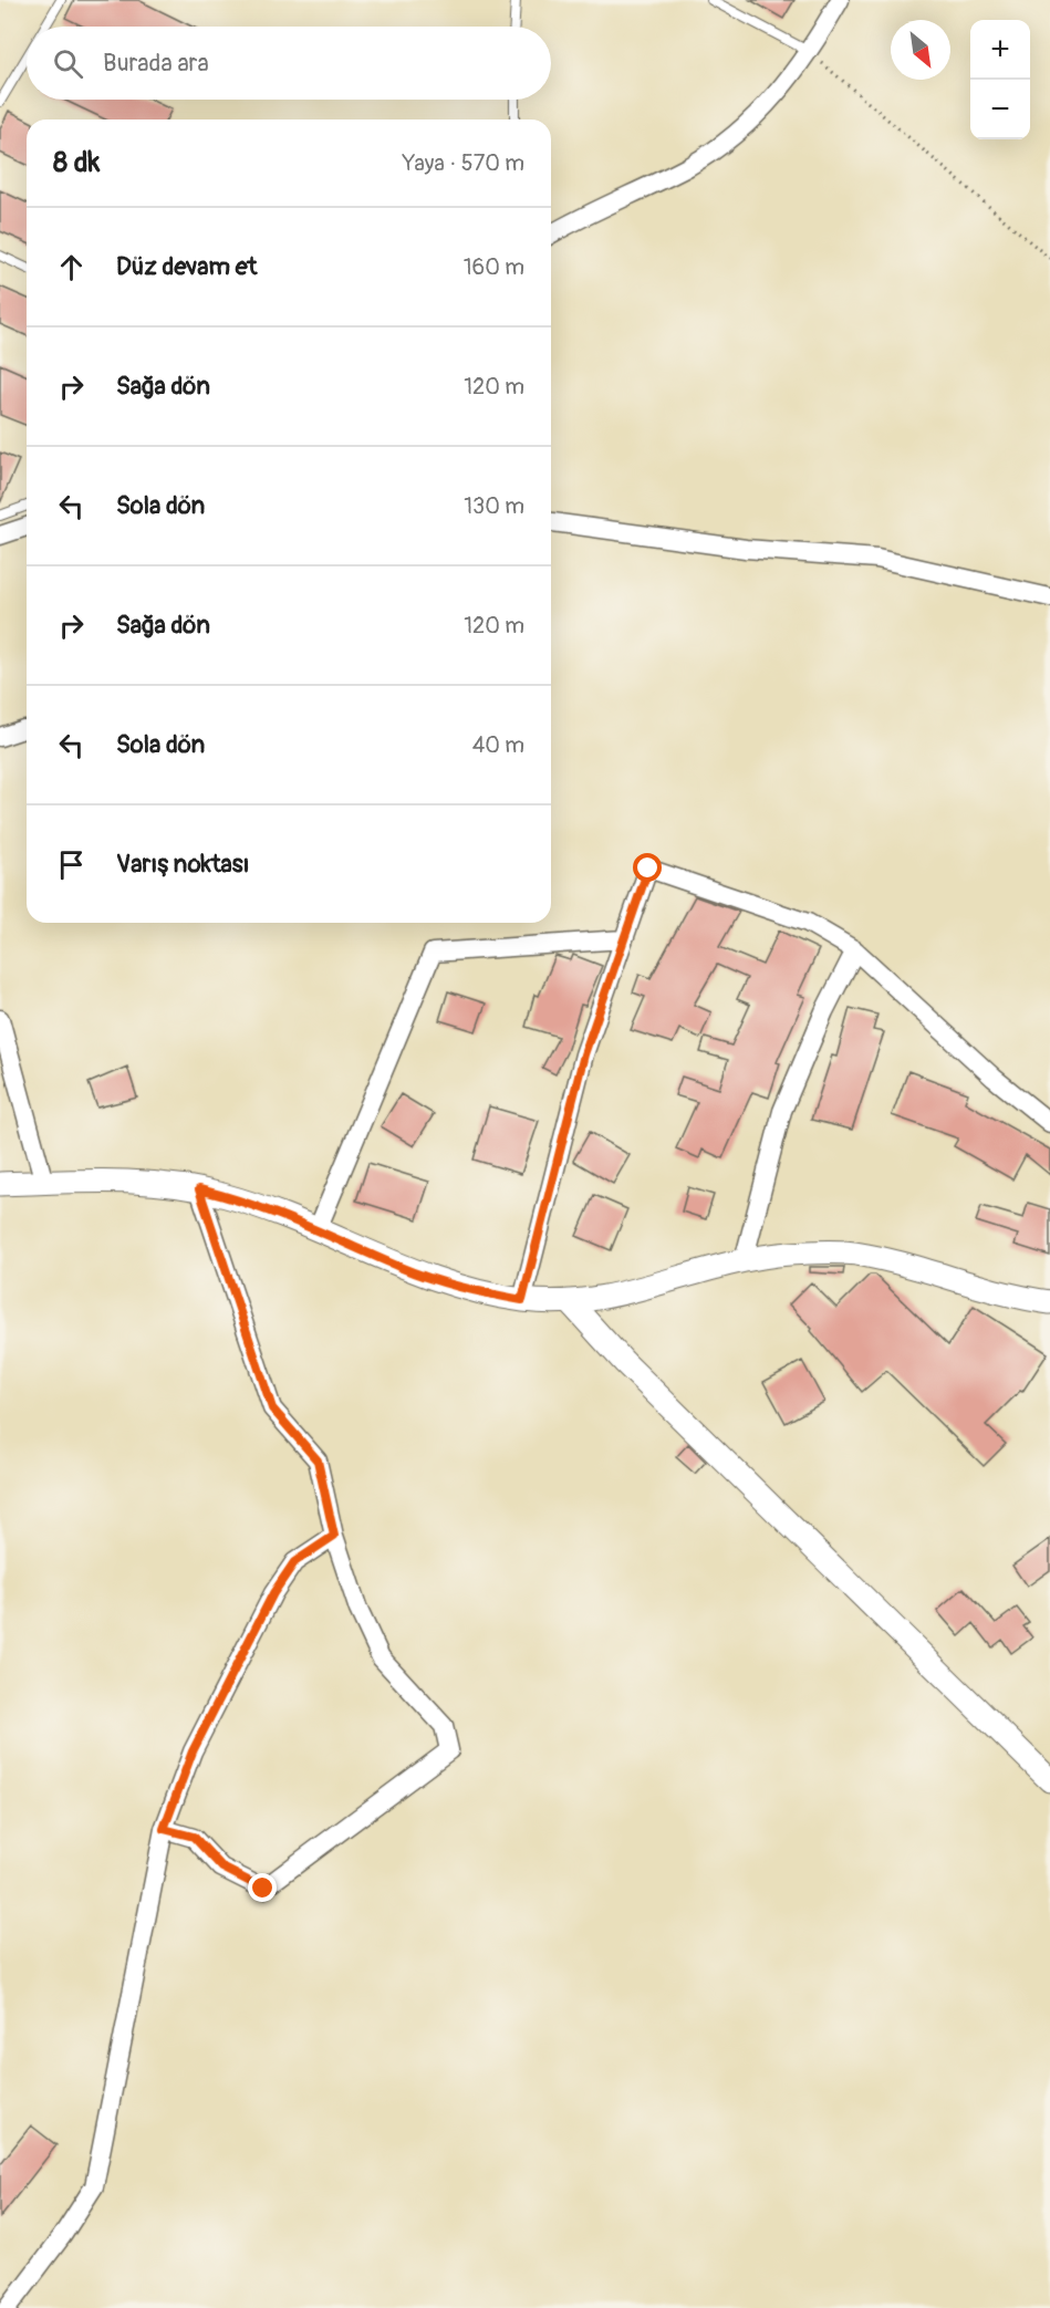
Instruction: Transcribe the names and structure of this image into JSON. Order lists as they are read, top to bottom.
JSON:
{
  "north": "bottom right",
  "page": {
    "map_buttons": ["+", "−"],
    "search": "Burada ara",
    "heading": ["8 dk", "Yaya · 570 m"],
    "list": [
      ["Düz devam et", "160 m"],
      ["Sağa dön", "120 m"],
      ["Sola dön", "130 m"],
      ["Sağa dön", "120 m"],
      ["Sola dön", "40 m"],
      "Varış noktası"
    ]
  }
}
